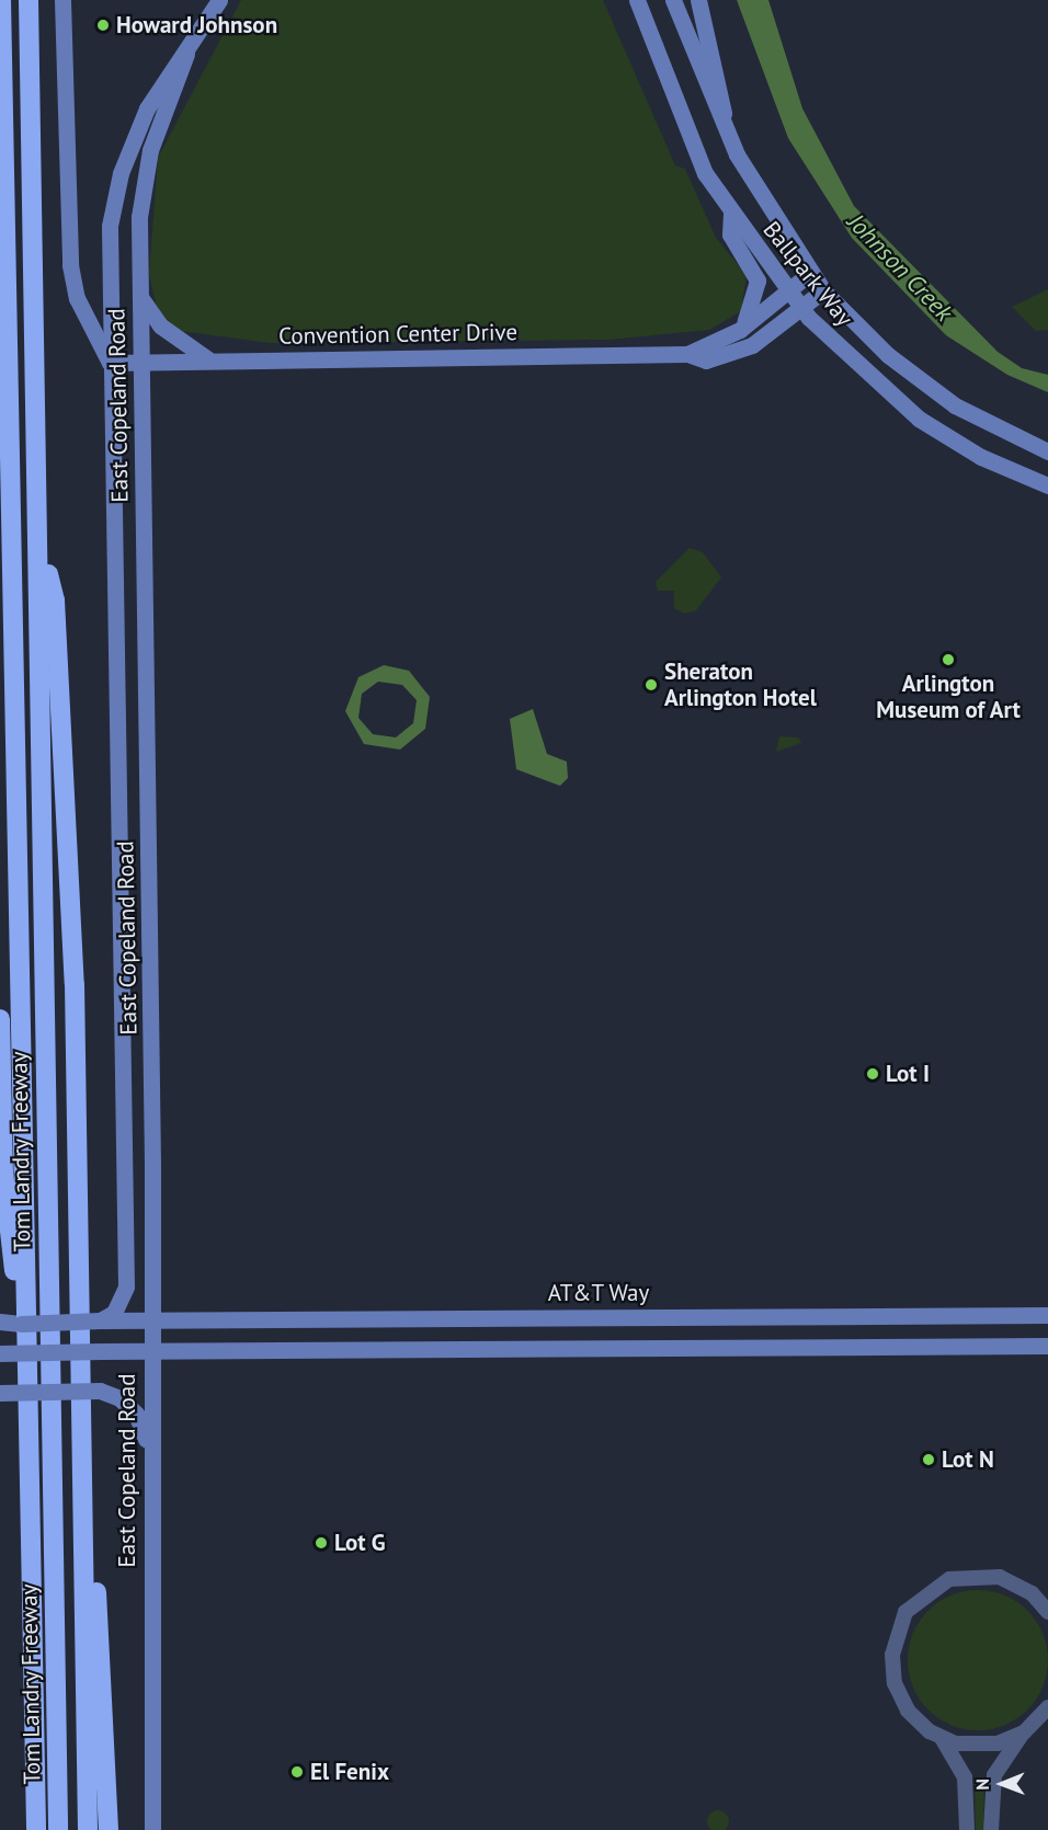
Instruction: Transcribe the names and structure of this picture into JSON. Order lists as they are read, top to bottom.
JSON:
{
  "streets": {
    "highway": ["Tom Landry Freeway"],
    "main road": [
      "Ballpark Way",
      "Convention Center Drive",
      "East Copeland Road",
      "AT&T Way"
    ]
  },
  "crossings": [
    ["Ballpark Way", "Convention Center Drive"],
    ["Convention Center Drive", "East Copeland Road"],
    ["East Copeland Road", "AT&T Way"]
  ],
  "water": ["Johnson Creek"],
  "places": [
    "Howard Johnson",
    "Arlington Museum of Art",
    "Sheraton Arlington Hotel",
    "Lot I",
    "Lot N",
    "Lot G",
    "El Fenix"
  ],
  "north": "left"
}
